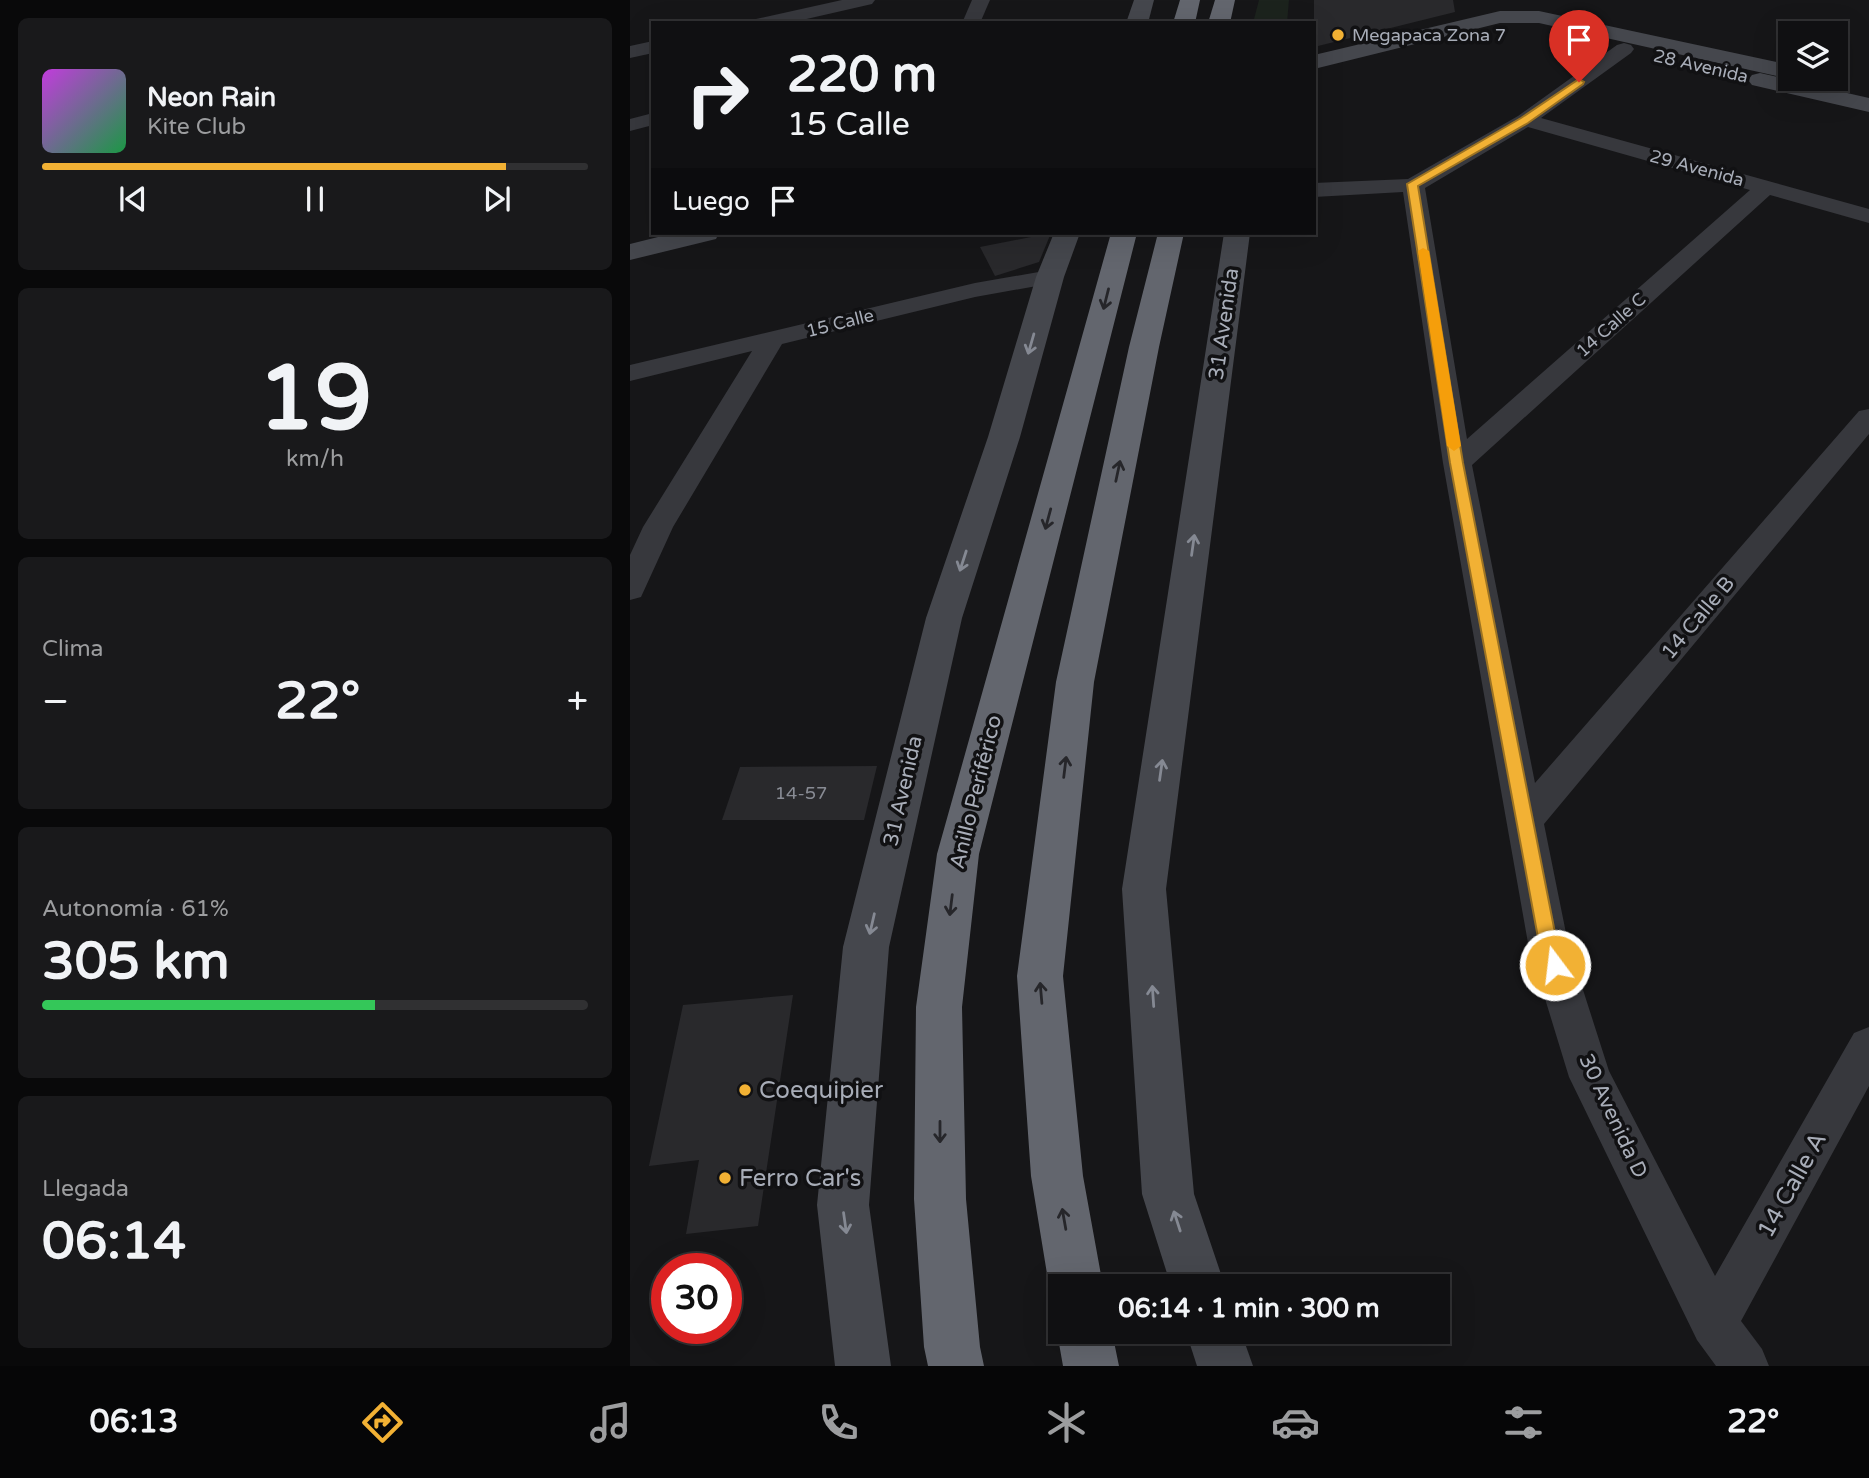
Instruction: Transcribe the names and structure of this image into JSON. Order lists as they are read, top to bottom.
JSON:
{
  "streets": {
    "highway": ["Anillo Periférico"],
    "street": [
      "28 Avenida",
      "29 Avenida",
      "15 Calle",
      "31 Avenida",
      "14 Calle C",
      "14 Calle B",
      "30 Avenida D",
      "14 Calle A"
    ]
  },
  "crossings": [
    ["29 Avenida", "14 Calle C"],
    ["15 Calle", "31 Avenida"],
    ["14 Calle C", "30 Avenida D"],
    ["14 Calle B", "30 Avenida D"],
    ["30 Avenida D", "14 Calle A"]
  ],
  "places": ["Megapaca Zona 7", "Coequipier", "Ferro Car's"],
  "house_numbers": ["14-57"],
  "page": {
    "turn": ["220 m", "15 Calle"],
    "song": ["Neon Rain", "Kite Club"],
    "then": "Luego",
    "tile": [
      ["19", "km/h"],
      "Clima",
      ["Autonomía · 61%", "305 km"],
      ["Llegada", "06:14"]
    ],
    "heat": ["−", "22°", "+"],
    "limit": "30",
    "trip": "06:14 · 1 min · 300 m",
    "tabs": ["06:13", "22°"]
  }
}
